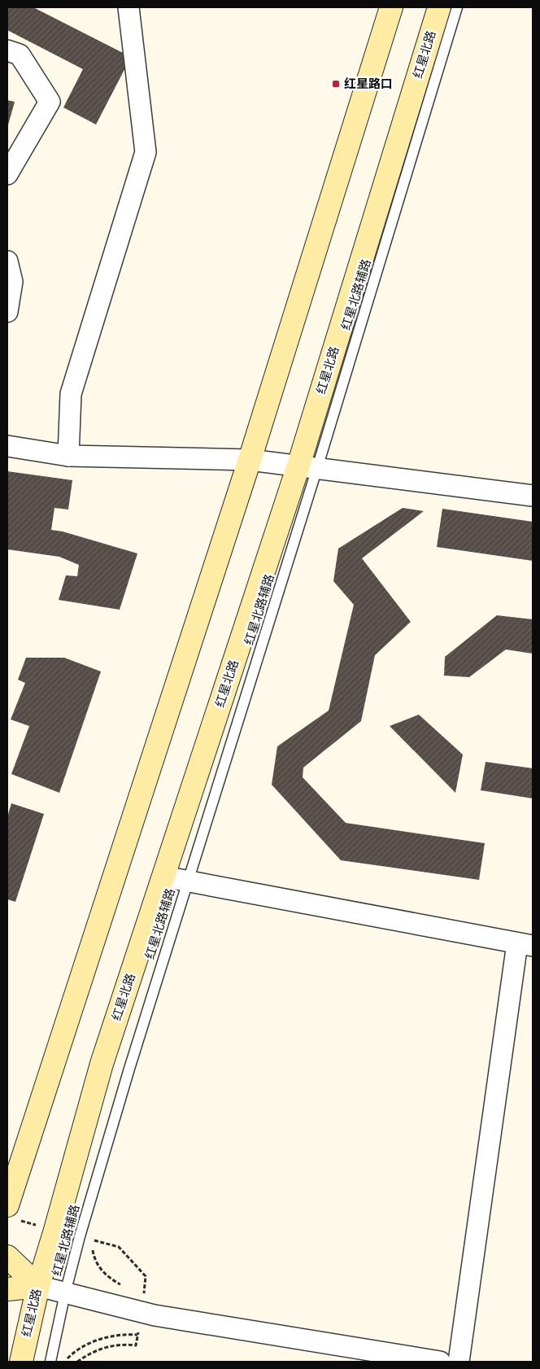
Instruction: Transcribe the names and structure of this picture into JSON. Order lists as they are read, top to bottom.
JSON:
{
  "streets": {
    "main road": ["红星北路"],
    "lane": ["红星北路辅路"]
  },
  "crossings": [
    ["红星北路", "红星北路辅路"]
  ],
  "places": {
    "transit": ["红星路口"]
  }
}
